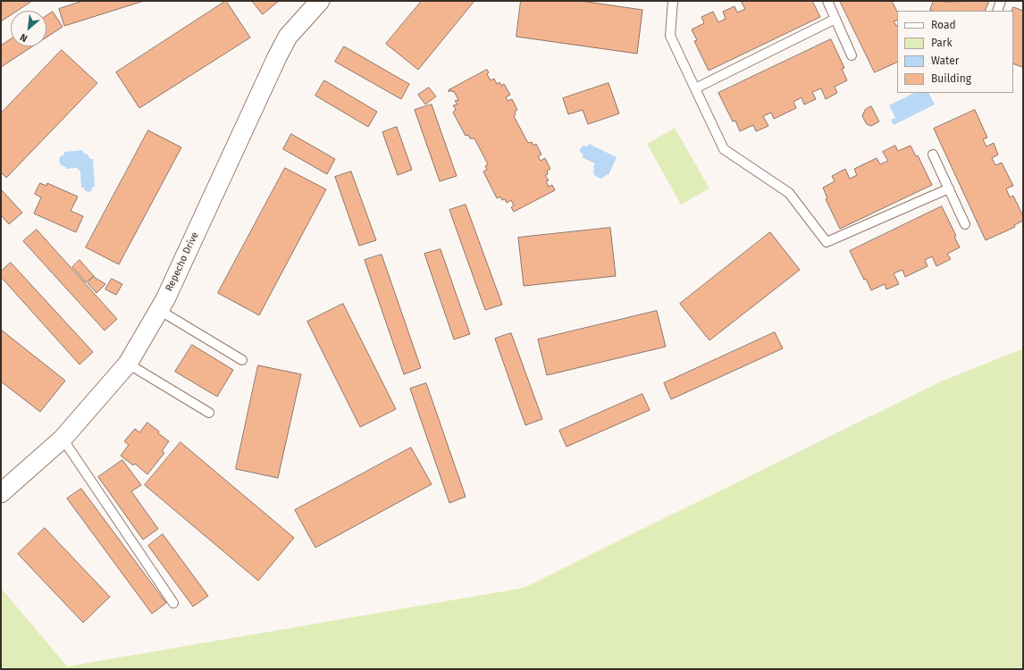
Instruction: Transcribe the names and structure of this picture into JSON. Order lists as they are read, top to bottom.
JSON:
{
  "streets": {
    "street": ["Repecho Drive"]
  },
  "legend": [
    "Road",
    "Park",
    "Water",
    "Building"
  ],
  "north": "bottom left"
}
